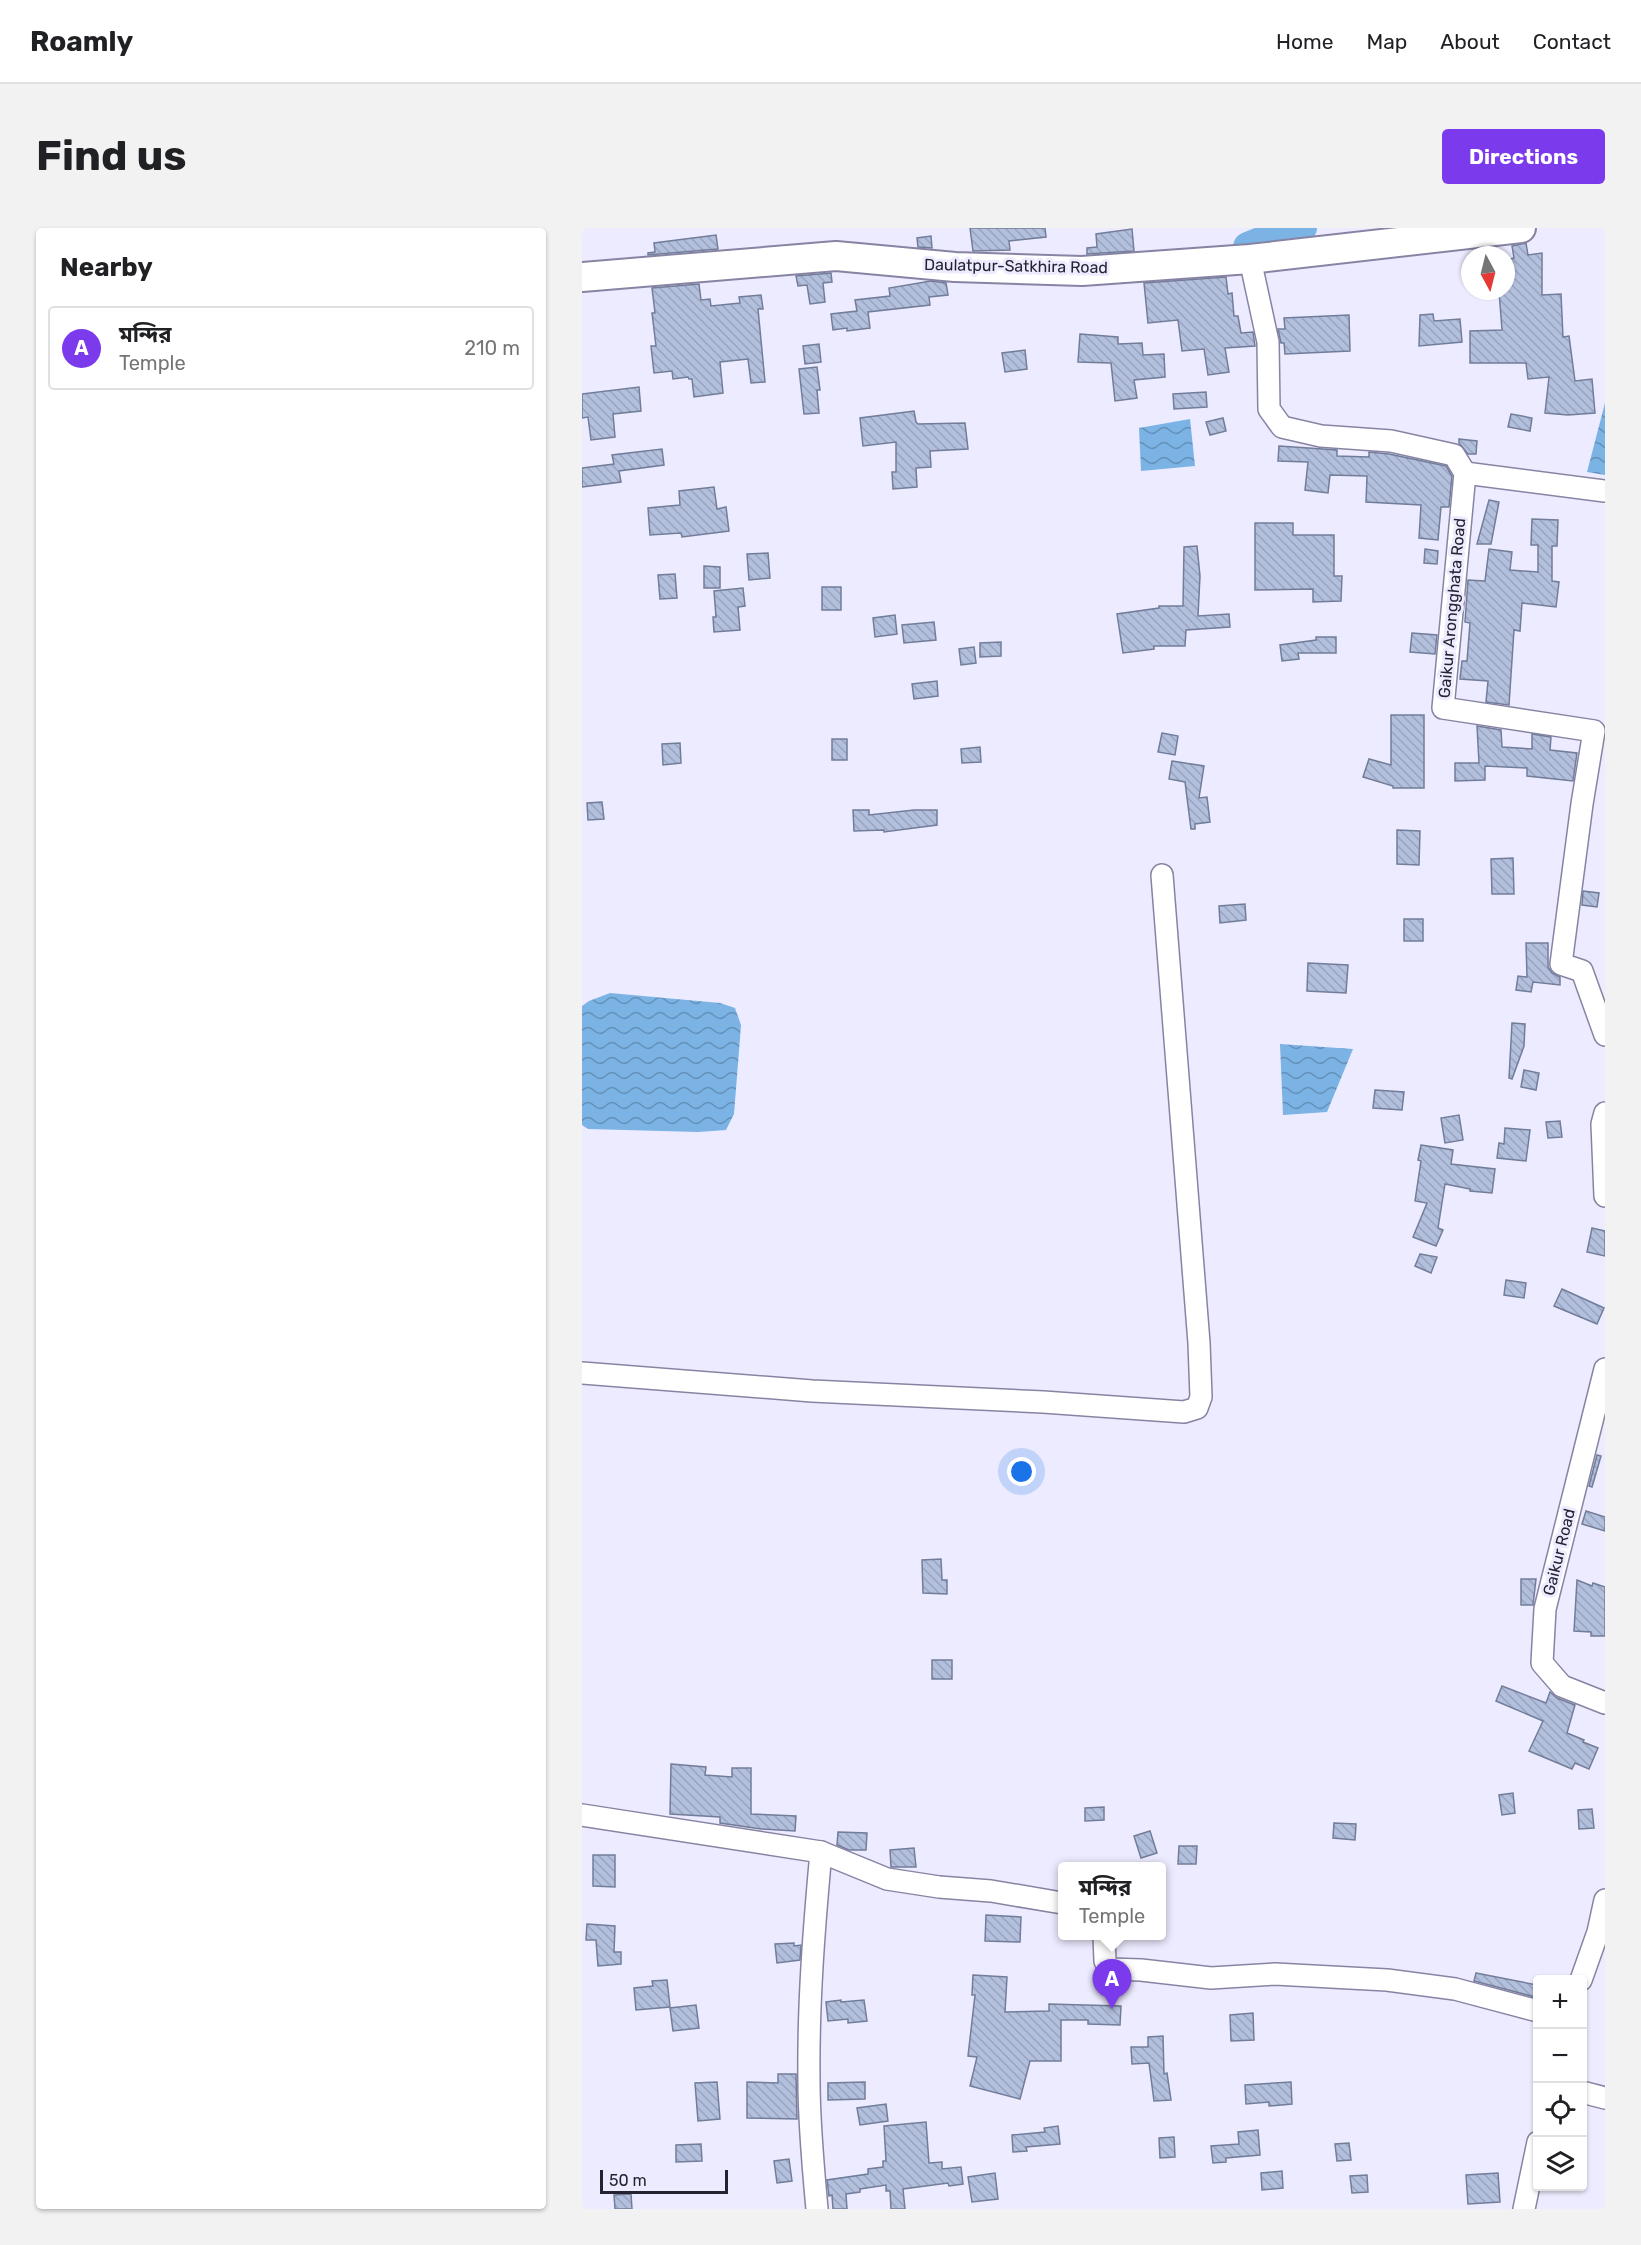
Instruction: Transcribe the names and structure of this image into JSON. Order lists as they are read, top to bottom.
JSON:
{
  "streets": {
    "main road": ["Daulatpur-Satkhira Road"],
    "street": ["Gaikur Arongghata Road", "Gaikur Road"]
  },
  "scale_bar": "50 m",
  "north": "bottom",
  "page": {
    "header": "Roamly",
    "nav": [
      "Home",
      "Map",
      "About",
      "Contact"
    ],
    "buttons": "Directions",
    "title": "Find us",
    "heading": "Nearby",
    "list": [
      {
        "mark": "A",
        "name": "মন্দির",
        "note": "Temple",
        "value": "210 m"
      }
    ],
    "popup": ["মন্দির", "Temple"],
    "pins": "A",
    "map_buttons": ["+", "−"],
    "scale": "50 m"
  }
}
